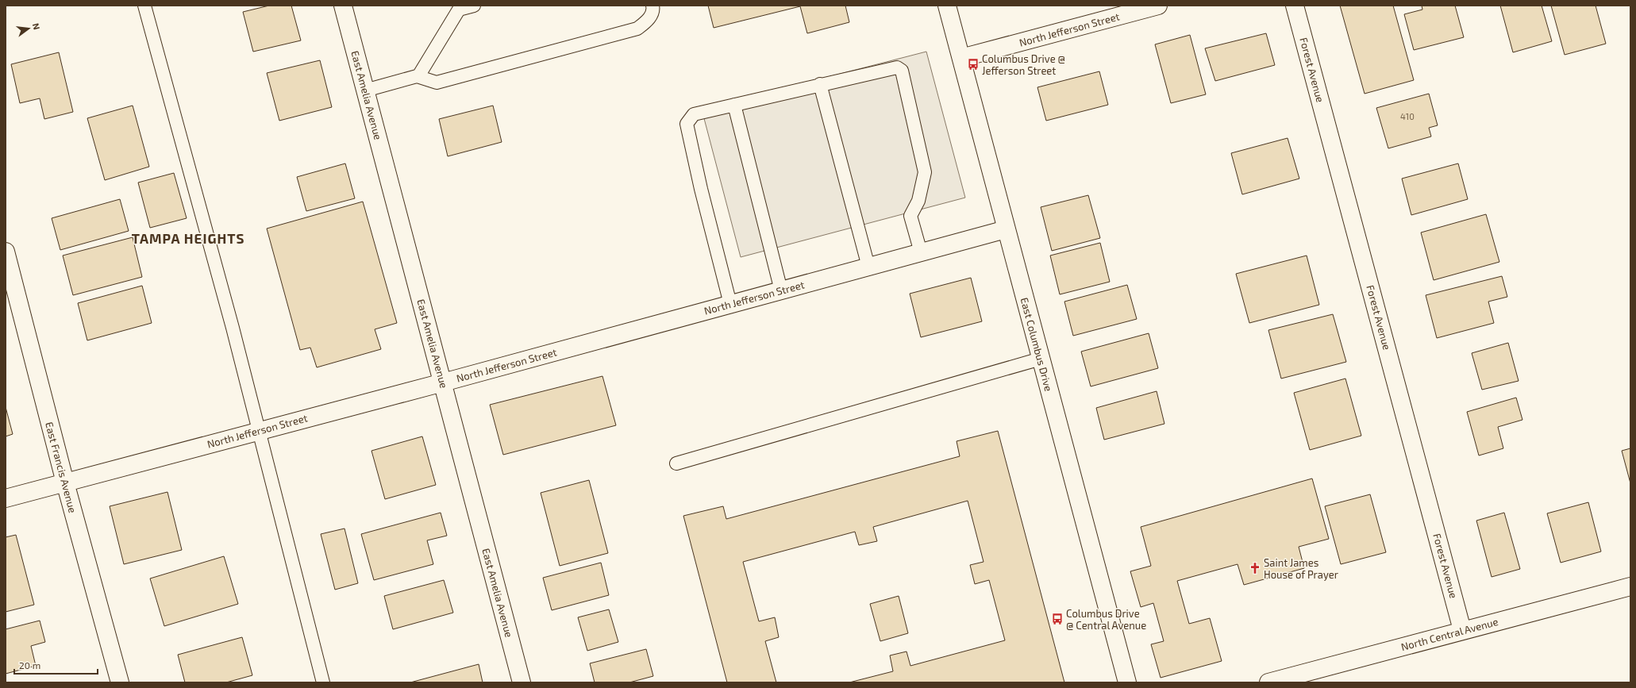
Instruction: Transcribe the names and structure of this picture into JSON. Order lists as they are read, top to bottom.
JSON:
{
  "streets": {
    "street": [
      "North Jefferson Street",
      "Forest Avenue",
      "East Amelia Avenue",
      "East Columbus Drive",
      "East Francis Avenue",
      "North Central Avenue"
    ]
  },
  "crossings": [
    ["North Jefferson Street", "East Amelia Avenue"],
    ["North Jefferson Street", "East Columbus Drive"],
    ["North Jefferson Street", "East Francis Avenue"],
    ["Forest Avenue", "North Central Avenue"]
  ],
  "districts": ["TAMPA HEIGHTS"],
  "places": {
    "bus stop": ["Columbus Drive @ Jefferson Street", "Columbus Drive @ Central Avenue"],
    "church": ["Saint James House of Prayer"]
  },
  "house_numbers": ["410"],
  "scale_bar": "20 m",
  "north": "right"
}
